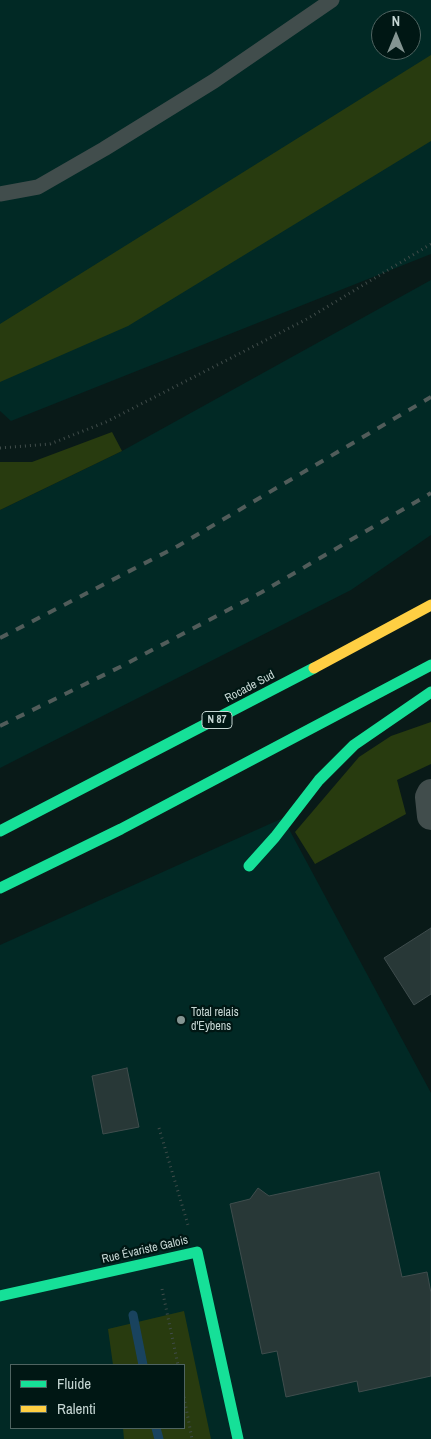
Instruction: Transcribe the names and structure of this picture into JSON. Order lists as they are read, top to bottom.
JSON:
{
  "streets": {
    "main road": ["Rocade Sud", "N 87", "Rue Évariste Galois"]
  },
  "places": ["Total relais d'Eybens"],
  "legend": ["Fluide", "Ralenti"],
  "north": "top"
}
